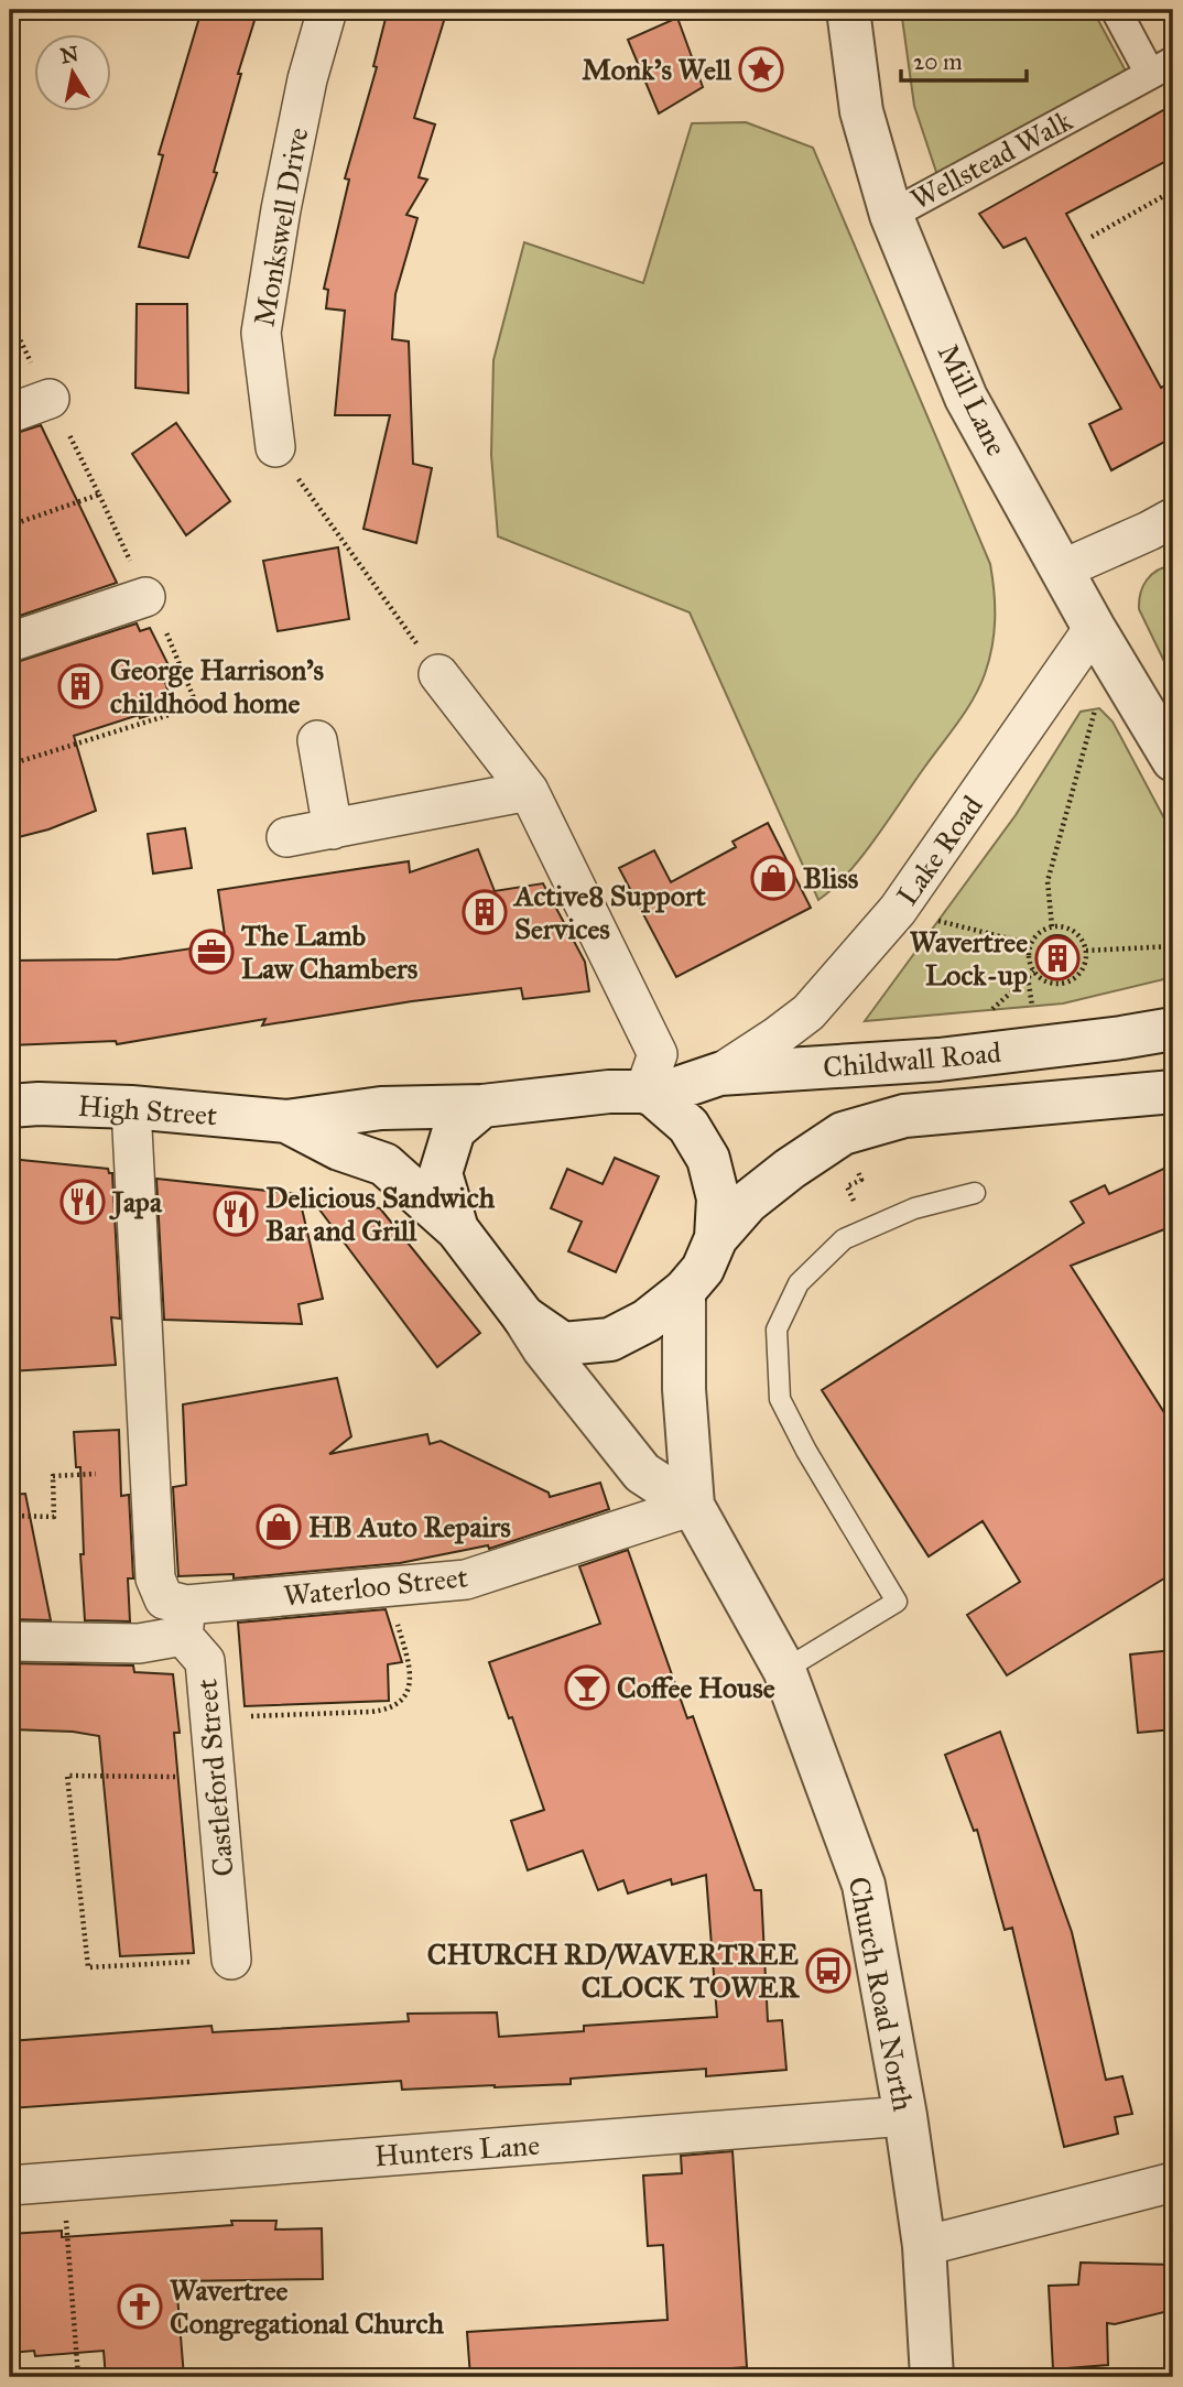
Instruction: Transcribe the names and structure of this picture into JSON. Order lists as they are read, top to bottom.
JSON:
{
  "streets": {
    "main road": [
      "Mill Lane",
      "Childwall Road",
      "High Street",
      "Church Road North"
    ],
    "street": [
      "Wellstead Walk",
      "Monkswell Drive",
      "Lake Road",
      "Waterloo Street",
      "Castleford Street",
      "Hunters Lane"
    ]
  },
  "crossings": [
    ["Wellstead Walk", "Mill Lane"],
    ["Mill Lane", "Lake Road"],
    ["Lake Road", "Childwall Road"],
    ["Childwall Road", "High Street"],
    ["Childwall Road", "Church Road North"],
    ["High Street", "Church Road North"],
    ["Waterloo Street", "Castleford Street"],
    ["Waterloo Street", "Church Road North"],
    ["Church Road North", "Hunters Lane"]
  ],
  "places": {
    "place": ["Monk's Well"],
    "building": ["George Harrison's childhood home", "Active8 Support Services", "Wavertree Lock-up"],
    "shop": ["Bliss", "HB Auto Repairs"],
    "office": ["The Lamb Law Chambers"],
    "restaurant": ["Japa", "Delicious Sandwich Bar and Grill"],
    "bar": ["Coffee House"],
    "bus stop": ["CHURCH RD/WAVERTREE CLOCK TOWER"],
    "church": ["Wavertree Congregational Church"]
  },
  "scale_bar": "20 m",
  "north": "top"
}
